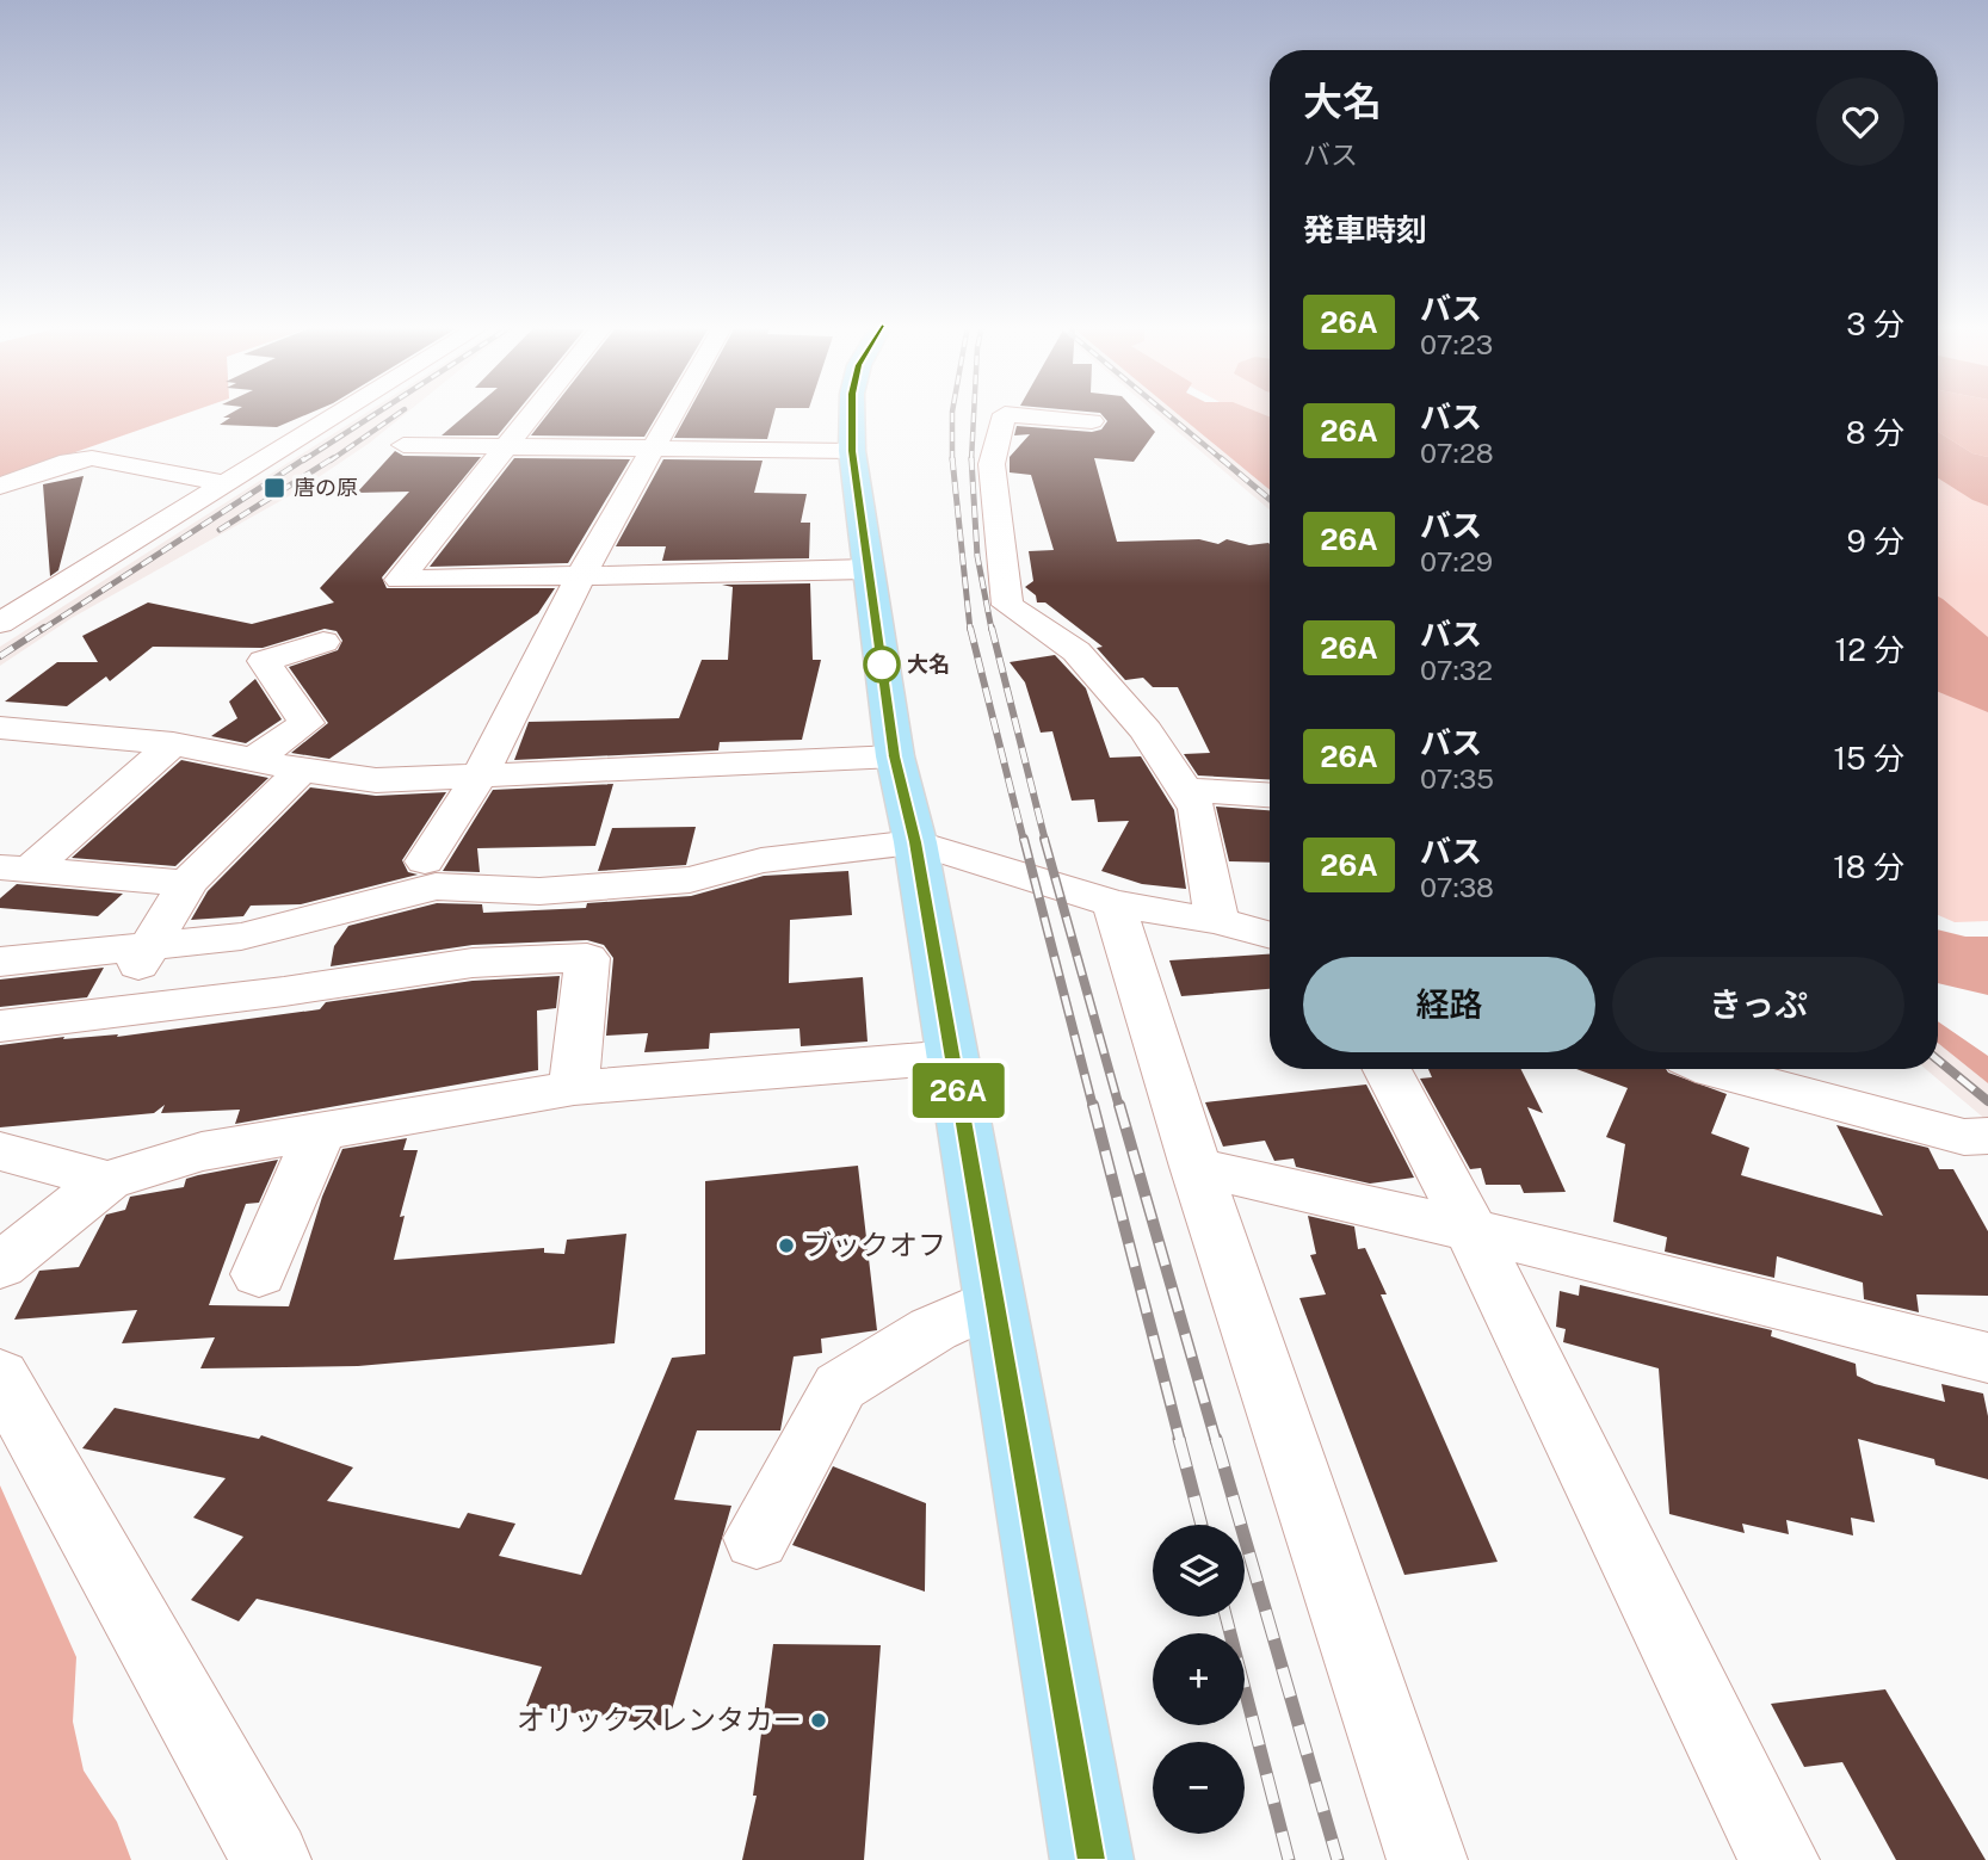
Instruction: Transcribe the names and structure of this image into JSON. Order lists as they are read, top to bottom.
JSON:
{
  "places": {
    "transit": ["唐の原"],
    "other": ["大名", "ブックオフ", "オリックスレンタカー"]
  },
  "lines": ["bus line 26A"],
  "page": {
    "on_map": "26A",
    "heading": [
      ["大名", "バス"],
      "発車時刻"
    ],
    "list": [
      {
        "mark": "26A",
        "name": "バス",
        "note": "07:23",
        "value": "3 分"
      },
      {
        "mark": "26A",
        "name": "バス",
        "note": "07:28",
        "value": "8 分"
      },
      {
        "mark": "26A",
        "name": "バス",
        "note": "07:29",
        "value": "9 分"
      },
      {
        "mark": "26A",
        "name": "バス",
        "note": "07:32",
        "value": "12 分"
      },
      {
        "mark": "26A",
        "name": "バス",
        "note": "07:35",
        "value": "15 分"
      },
      {
        "mark": "26A",
        "name": "バス",
        "note": "07:38",
        "value": "18 分"
      }
    ],
    "buttons": ["経路", "きっぷ"],
    "map_buttons": ["+", "−"]
  }
}
